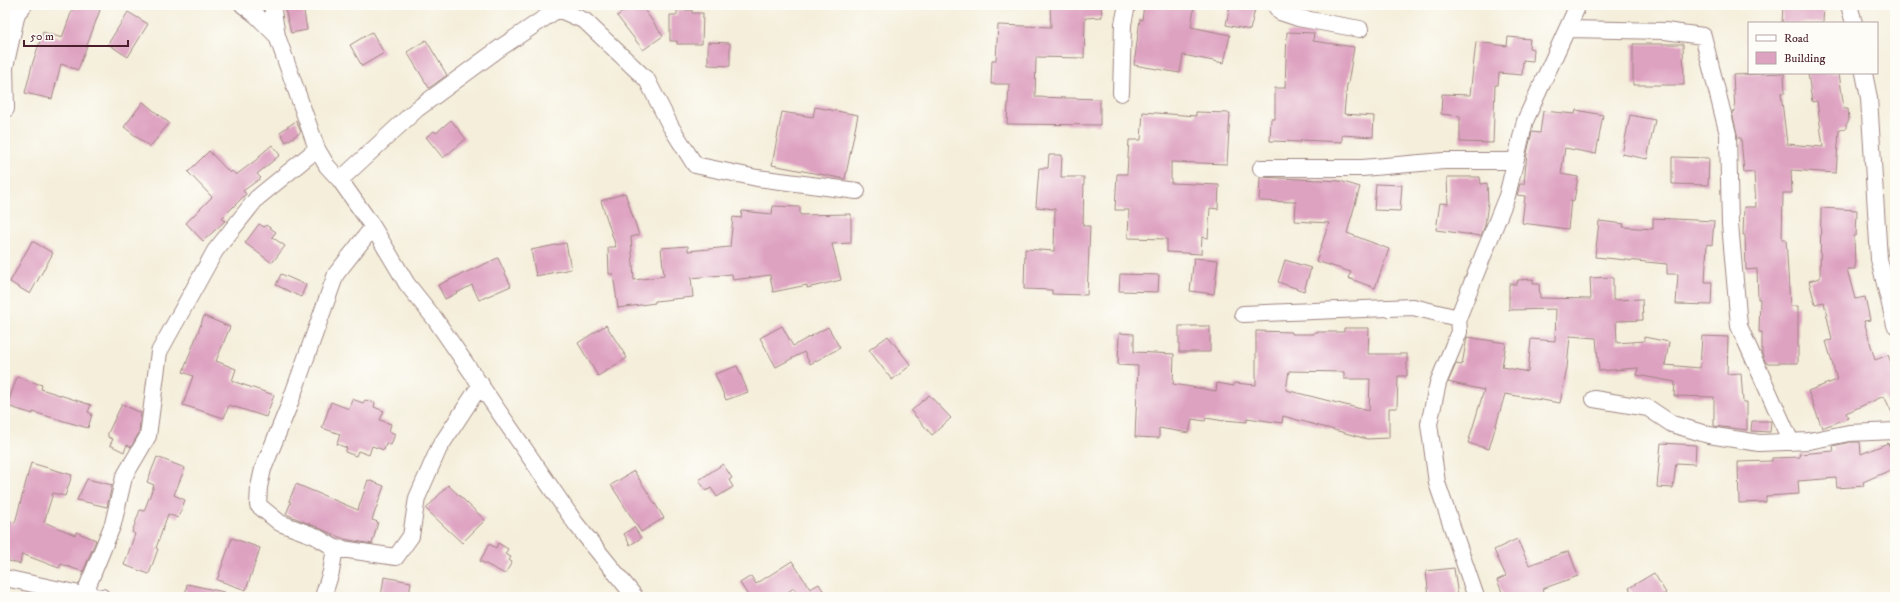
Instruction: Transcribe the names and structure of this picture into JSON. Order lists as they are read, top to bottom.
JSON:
{
  "legend": ["Road", "Building"],
  "scale_bar": "50 m"
}
